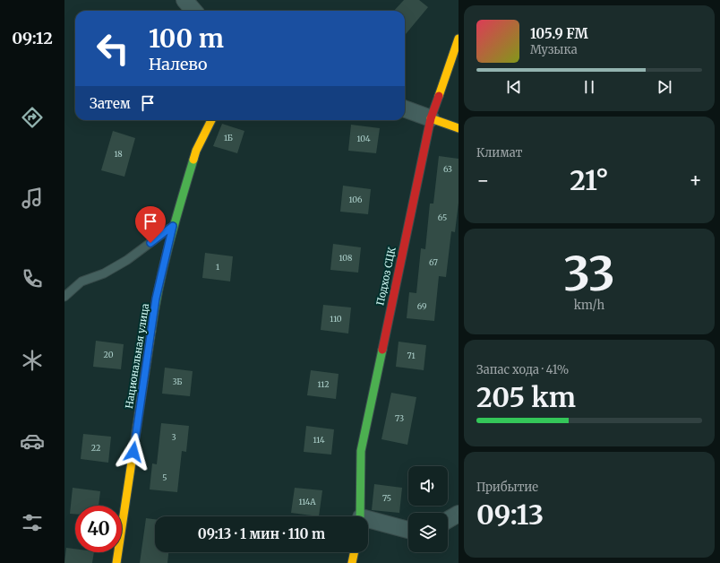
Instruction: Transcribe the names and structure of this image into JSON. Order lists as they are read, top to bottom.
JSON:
{
  "streets": {
    "street": ["Подхоз СЦК", "Национальная улица"]
  },
  "house_numbers": [
    "1Б",
    "104",
    "18",
    "63",
    "106",
    "65",
    "108",
    "67",
    "1",
    "69",
    "110",
    "20",
    "71",
    "3Б",
    "112",
    "73",
    "3",
    "114",
    "22",
    "5",
    "75",
    "114А"
  ],
  "page": {
    "tabs": "09:12",
    "turn": ["100 m", "Налево"],
    "song": ["105.9 FM", "Музыка"],
    "then": "Затем",
    "tile": [
      "Климат",
      ["33", "km/h"],
      ["Запас хода · 41%", "205 km"],
      ["Прибытие", "09:13"]
    ],
    "heat": ["−", "21°", "+"],
    "limit": "40",
    "trip": "09:13 · 1 мин · 110 m"
  }
}
